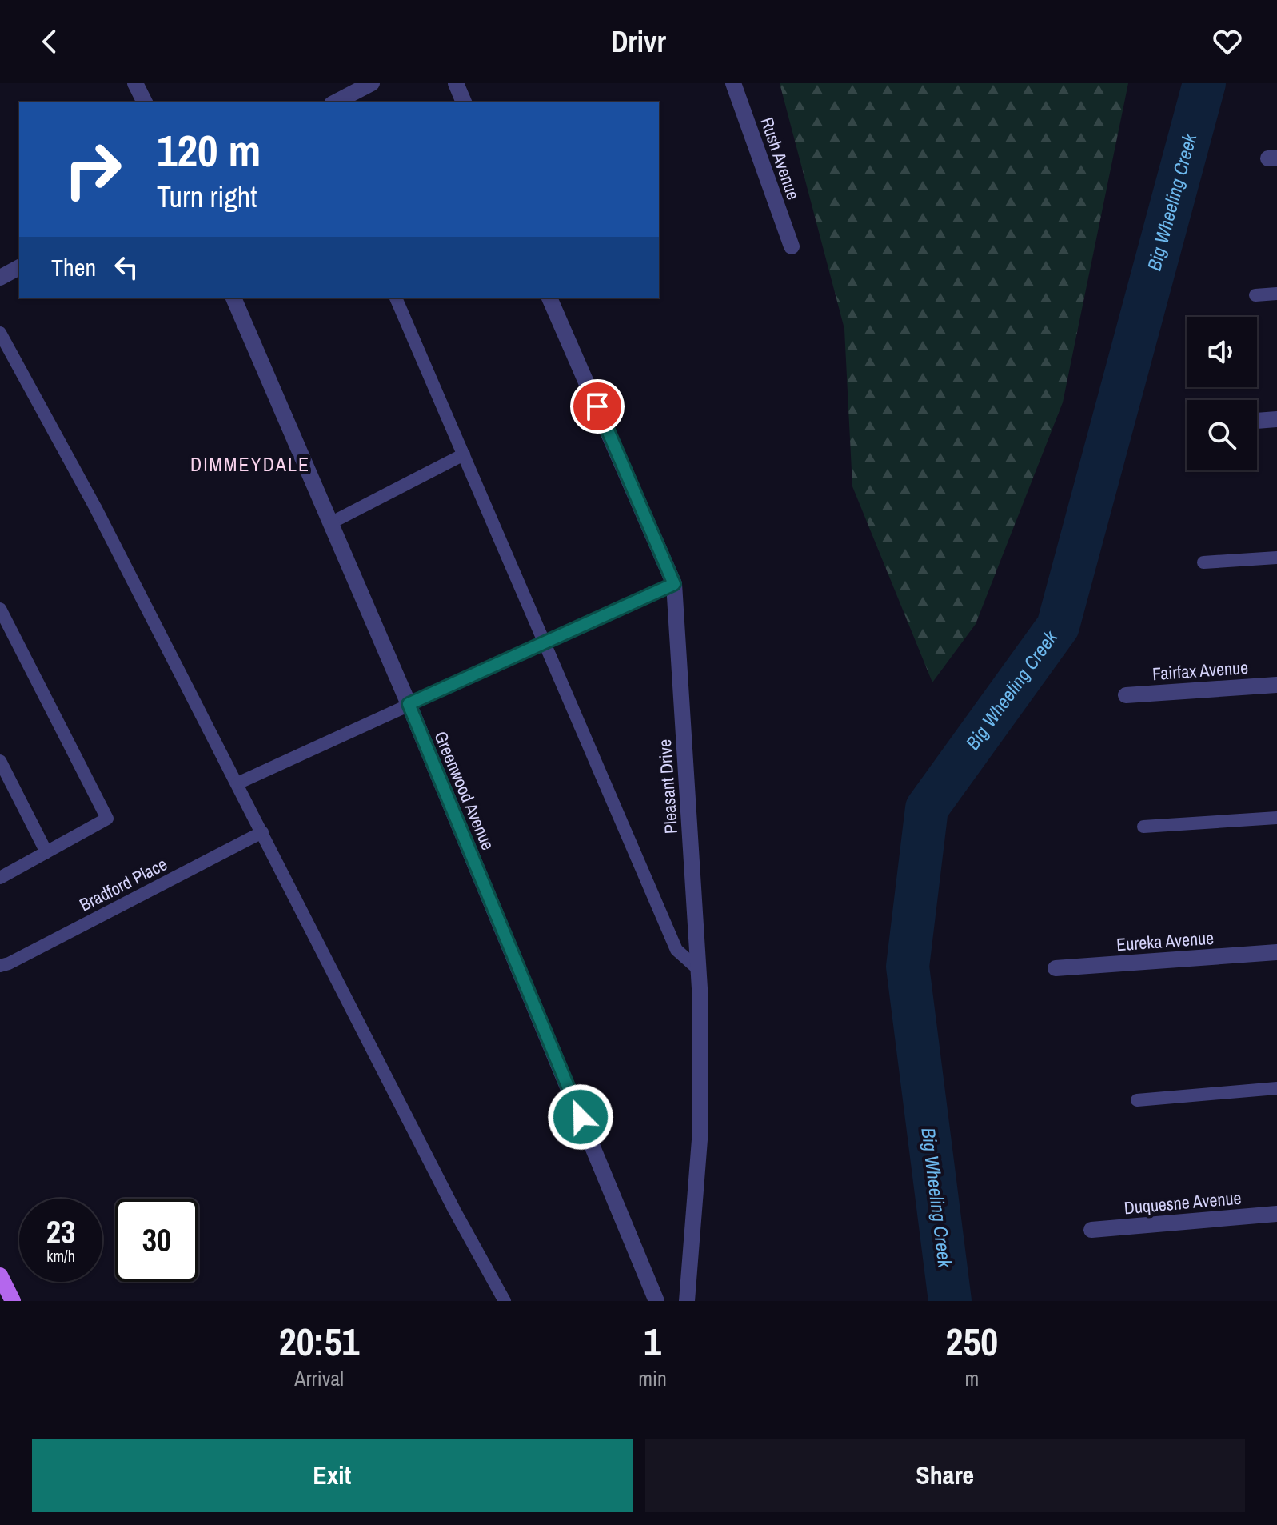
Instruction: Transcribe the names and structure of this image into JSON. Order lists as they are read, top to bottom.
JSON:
{
  "streets": {
    "street": [
      "Rush Avenue",
      "Fairfax Avenue",
      "Pleasant Drive",
      "Greenwood Avenue",
      "Eureka Avenue",
      "Duquesne Avenue"
    ],
    "lane": ["Bradford Place"]
  },
  "districts": ["DIMMEYDALE"],
  "water": ["Big Wheeling Creek"],
  "page": {
    "header": "Drivr",
    "turn": ["120 m", "Turn right"],
    "then": "Then",
    "speed": "23 km/h",
    "limit": "30",
    "eta": [
      "20:51",
      "Arrival",
      "1",
      "min",
      "250",
      "m"
    ],
    "buttons": ["Exit", "Share"]
  }
}
